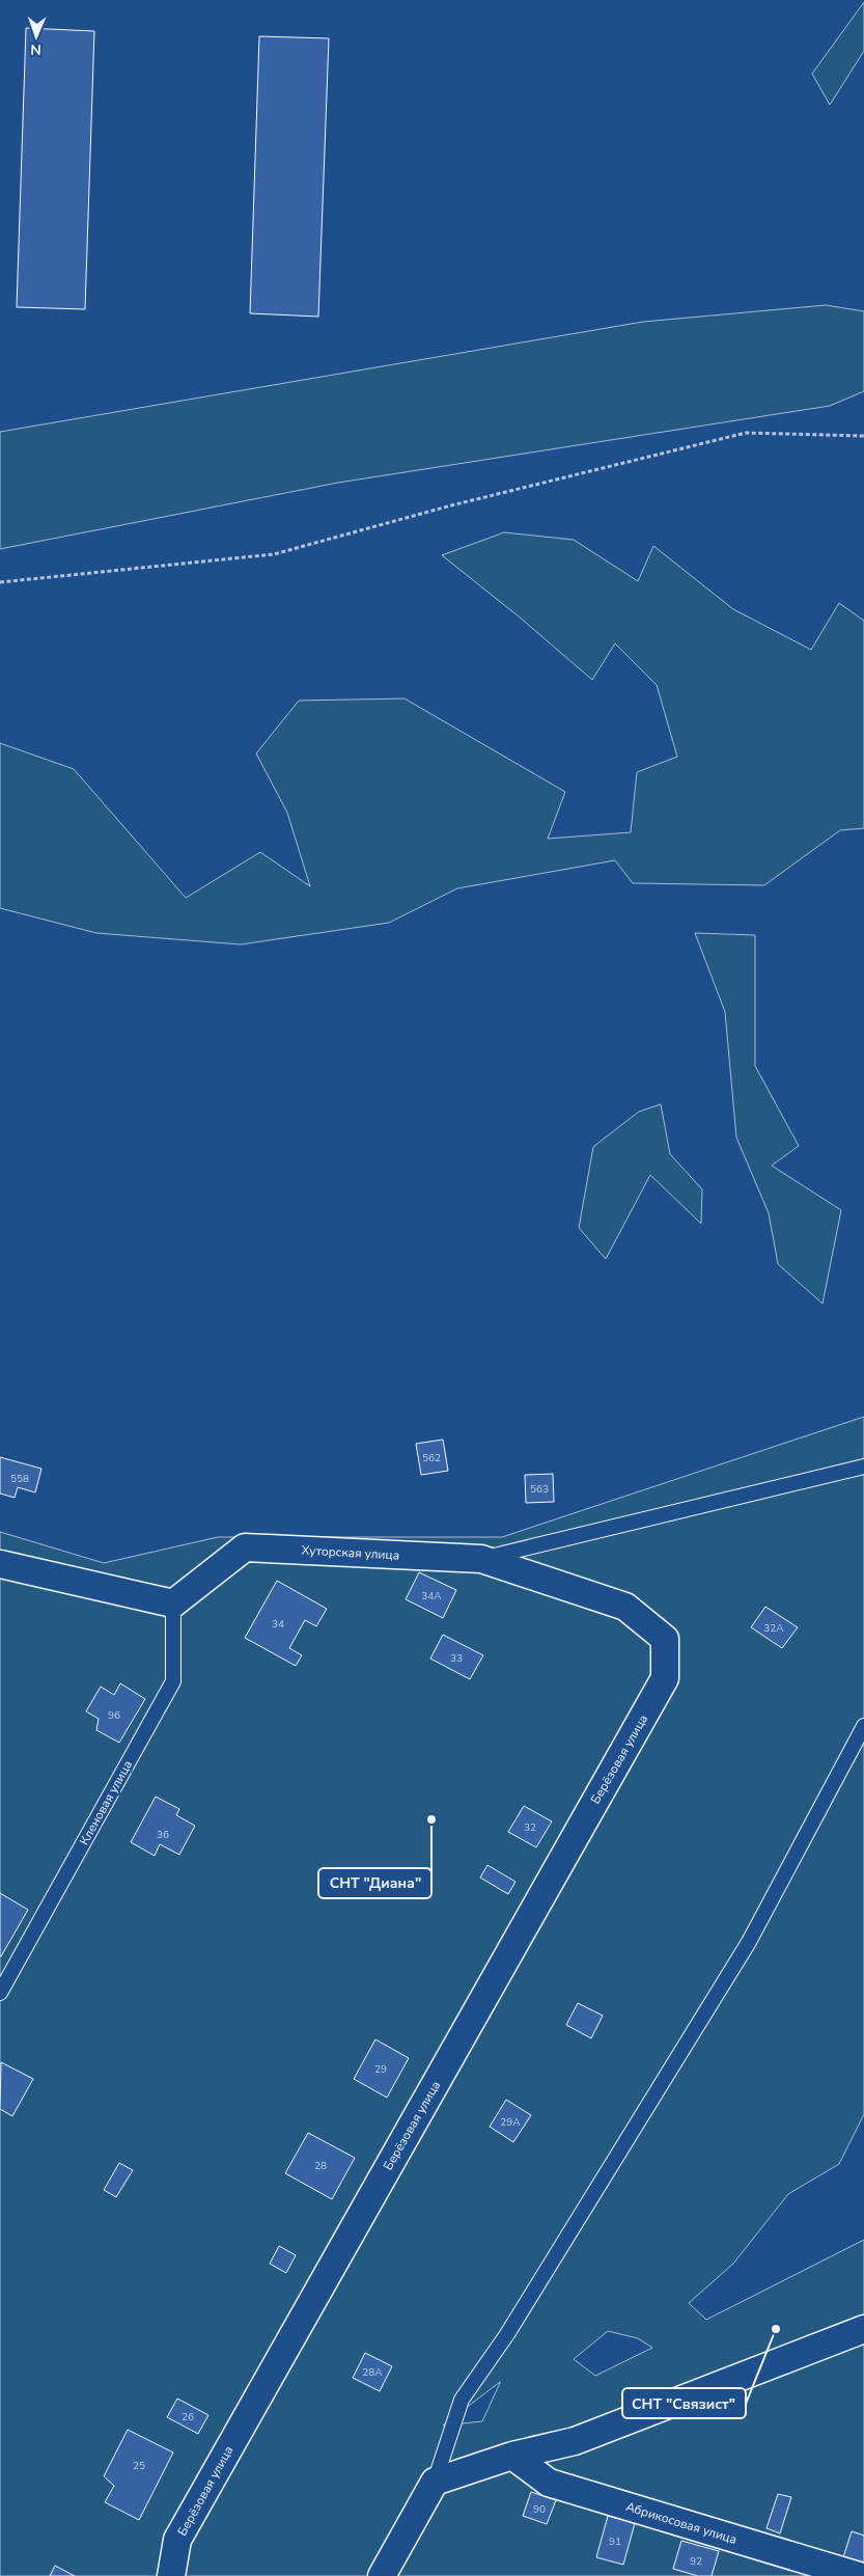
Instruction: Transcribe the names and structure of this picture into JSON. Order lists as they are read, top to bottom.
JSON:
{
  "streets": {
    "street": ["Хуторская улица", "Берёзовая улица", "Абрикосовая улица"],
    "lane": ["Кленовая улица"]
  },
  "crossings": [
    ["Хуторская улица", "Берёзовая улица"],
    ["Хуторская улица", "Кленовая улица"]
  ],
  "places": ["СНТ \"Диана\"", "СНТ \"Связист\""],
  "house_numbers": [
    "562",
    "558",
    "563",
    "34А",
    "34",
    "32А",
    "33",
    "96",
    "32",
    "36",
    "29",
    "29А",
    "28",
    "28А",
    "26",
    "25",
    "90",
    "91",
    "92"
  ],
  "north": "bottom"
}
